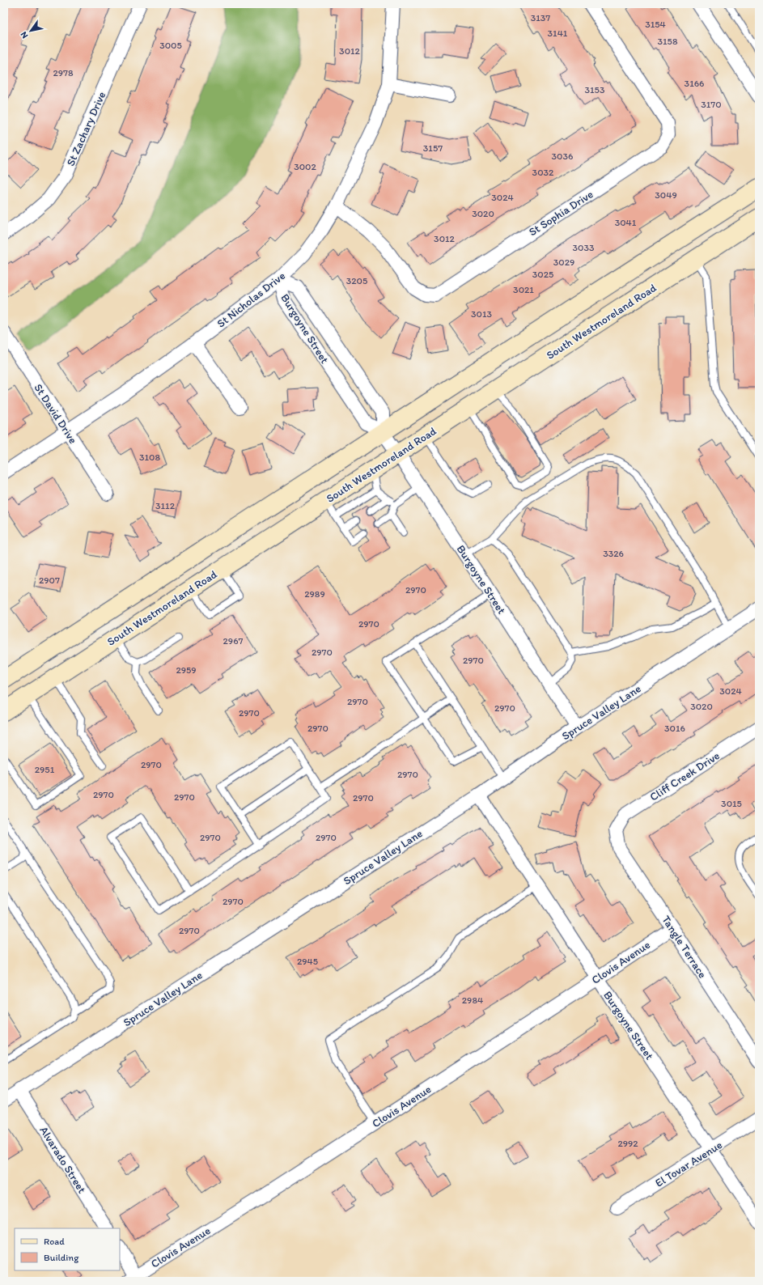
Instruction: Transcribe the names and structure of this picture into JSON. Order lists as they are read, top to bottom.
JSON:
{
  "streets": {
    "main road": ["South Westmoreland Road"],
    "street": [
      "St Zachary Drive",
      "St Sophia Drive",
      "St Nicholas Drive",
      "Burgoyne Street",
      "St David Drive",
      "Spruce Valley Lane",
      "Cliff Creek Drive",
      "Tangle Terrace",
      "Clovis Avenue",
      "Alvarado Street",
      "El Tovar Avenue"
    ]
  },
  "crossings": [
    ["St Sophia Drive", "St Nicholas Drive"],
    ["St Nicholas Drive", "Burgoyne Street"],
    ["St Nicholas Drive", "St David Drive"],
    ["South Westmoreland Road", "Burgoyne Street"],
    ["Burgoyne Street", "Spruce Valley Lane"],
    ["Burgoyne Street", "Clovis Avenue"],
    ["Burgoyne Street", "El Tovar Avenue"],
    ["Spruce Valley Lane", "Alvarado Street"],
    ["Cliff Creek Drive", "Tangle Terrace"],
    ["Tangle Terrace", "Clovis Avenue"]
  ],
  "house_numbers": [
    "3137",
    "3154",
    "3141",
    "3158",
    "3005",
    "3012",
    "2978",
    "3166",
    "3153",
    "3170",
    "3157",
    "3036",
    "3002",
    "3032",
    "3049",
    "3024",
    "3020",
    "3041",
    "3012",
    "3033",
    "3029",
    "3025",
    "3205",
    "3021",
    "3013",
    "3108",
    "3112",
    "3326",
    "2907",
    "2970",
    "2989",
    "2970",
    "2967",
    "2970",
    "2970",
    "2959",
    "3024",
    "2970",
    "3020",
    "2970",
    "2970",
    "2970",
    "3016",
    "2970",
    "2951",
    "2970",
    "2970",
    "2970",
    "2970",
    "3015",
    "2970",
    "2970",
    "2970",
    "2970",
    "2945",
    "2984",
    "2992"
  ],
  "legend": ["Road", "Building"],
  "north": "bottom left"
}
